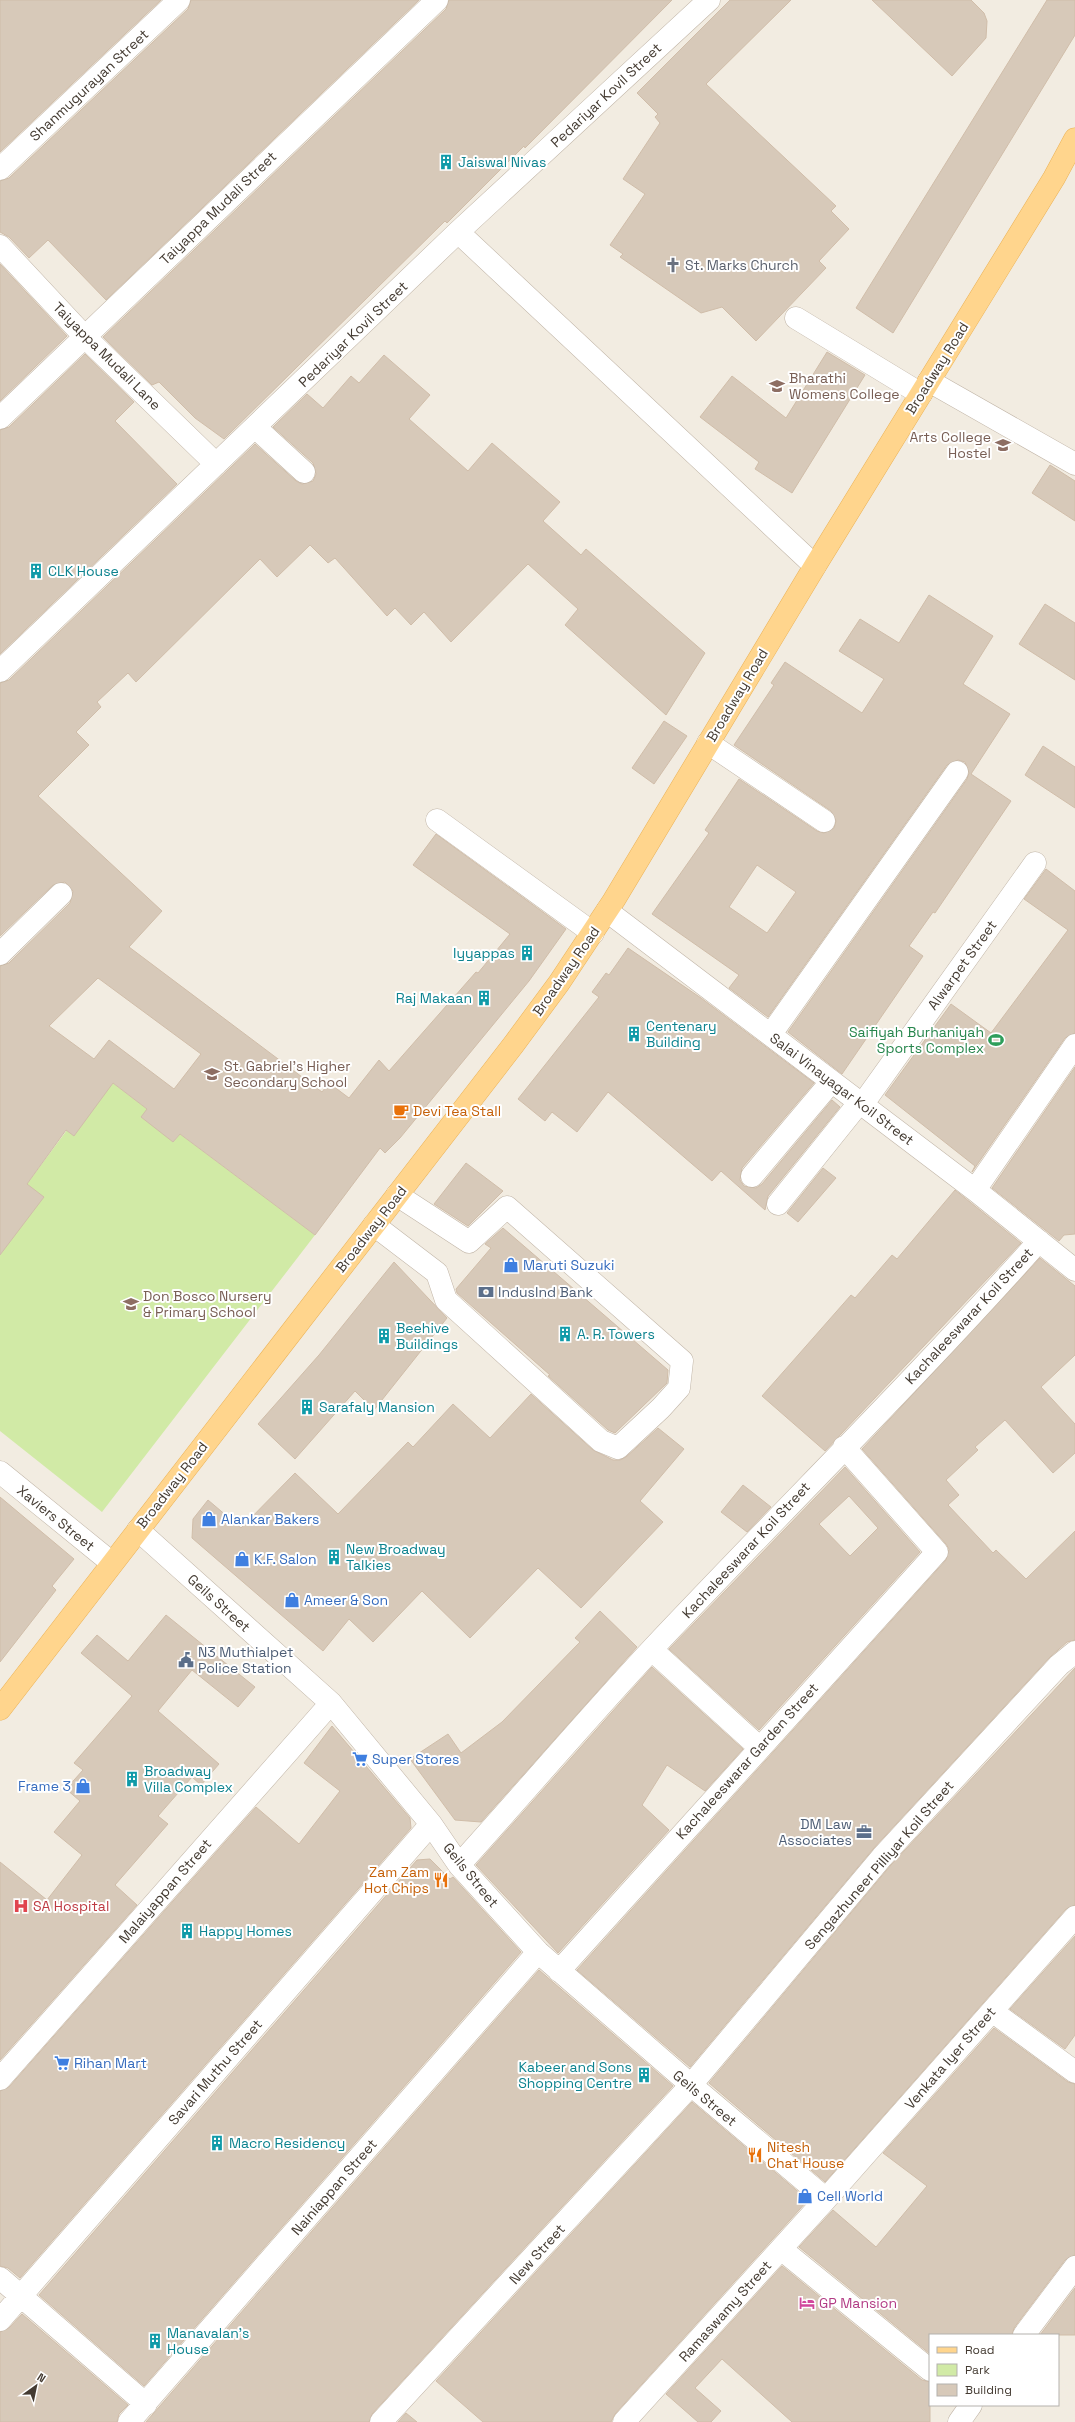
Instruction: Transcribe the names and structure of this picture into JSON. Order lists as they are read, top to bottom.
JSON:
{
  "streets": {
    "main road": ["Broadway Road"],
    "street": [
      "Shanmugurayan Street",
      "Pedariyar Kovil Street",
      "Taiyappa Mudali Street",
      "Taiyappa Mudali Lane",
      "Alwarpet Street",
      "Salai Vinayagar Koil Street",
      "Kachaleeswarar Koil Street",
      "Xaviers Street",
      "Geils Street",
      "Kachaleeswarar Garden Street",
      "Sengazhuneer Pilliyar Koil Street",
      "Malaiyappan Street",
      "Venkata Iyer Street",
      "Savari Muthu Street",
      "Nainiappan Street",
      "New Street",
      "Ramaswamy Street"
    ]
  },
  "crossings": [
    ["Pedariyar Kovil Street", "Taiyappa Mudali Lane"],
    ["Taiyappa Mudali Street", "Taiyappa Mudali Lane"],
    ["Broadway Road", "Salai Vinayagar Koil Street"],
    ["Broadway Road", "Xaviers Street"],
    ["Broadway Road", "Geils Street"],
    ["Alwarpet Street", "Salai Vinayagar Koil Street"],
    ["Salai Vinayagar Koil Street", "Kachaleeswarar Koil Street"],
    ["Kachaleeswarar Koil Street", "Geils Street"],
    ["Kachaleeswarar Koil Street", "Kachaleeswarar Garden Street"],
    ["Geils Street", "Kachaleeswarar Garden Street"],
    ["Geils Street", "Sengazhuneer Pilliyar Koil Street"],
    ["Geils Street", "Malaiyappan Street"],
    ["Geils Street", "Venkata Iyer Street"],
    ["Geils Street", "Savari Muthu Street"],
    ["Geils Street", "Nainiappan Street"],
    ["Geils Street", "New Street"],
    ["Geils Street", "Ramaswamy Street"],
    ["Sengazhuneer Pilliyar Koil Street", "New Street"],
    ["Venkata Iyer Street", "Ramaswamy Street"]
  ],
  "places": {
    "building": [
      "Jaiswal Nivas",
      "CLK House",
      "Iyyappas",
      "Raj Makaan",
      "Centenary Building",
      "A. R. Towers",
      "Beehive Buildings",
      "Sarafaly Mansion",
      "New Broadway Talkies",
      "Broadway Villa Complex",
      "Happy Homes",
      "Kabeer and Sons Shopping Centre",
      "Macro Residency",
      "Manavalan's House"
    ],
    "church": ["St. Marks Church"],
    "school or university": [
      "Bharathi Womens College",
      "Arts College Hostel",
      "St. Gabriel's Higher Secondary School",
      "Don Bosco Nursery & Primary School"
    ],
    "sports": ["Saifiyah Burhaniyah Sports Complex"],
    "cafe": ["Devi Tea Stall"],
    "shop": [
      "Maruti Suzuki",
      "Alankar Bakers",
      "K.F. Salon",
      "Ameer & Son",
      "Frame 3",
      "Cell World"
    ],
    "bank": ["IndusInd Bank"],
    "public building": ["N3 Muthialpet Police Station"],
    "supermarket": ["Super Stores", "Rihan Mart"],
    "office": ["DM Law Associates"],
    "restaurant": ["Zam Zam Hot Chips", "Nitesh Chat House"],
    "hospital": ["SA Hospital"],
    "hotel": ["GP Mansion"]
  },
  "legend": ["Road", "Park", "Building"],
  "north": "top right"
}
